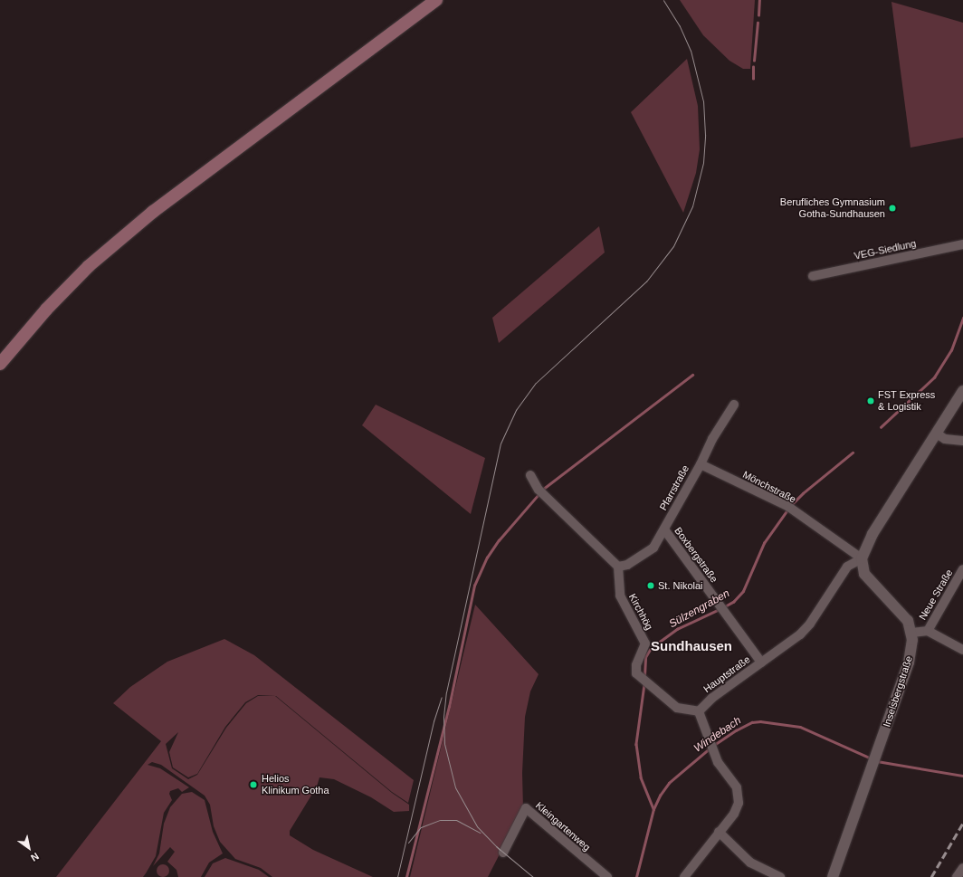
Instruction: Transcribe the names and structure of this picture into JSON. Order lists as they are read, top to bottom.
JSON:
{
  "streets": {
    "street": [
      "VEG-Siedlung",
      "Mönchstraße",
      "Pfarrstraße",
      "Boxbergstraße",
      "Neue Straße",
      "Kirchhög",
      "Hauptstraße",
      "Inselsbergstraße",
      "Kleingartenweg"
    ]
  },
  "crossings": [
    ["Mönchstraße", "Pfarrstraße"],
    ["Mönchstraße", "Hauptstraße"],
    ["Pfarrstraße", "Boxbergstraße"],
    ["Pfarrstraße", "Kirchhög"],
    ["Boxbergstraße", "Hauptstraße"],
    ["Kirchhög", "Hauptstraße"]
  ],
  "districts": ["Sundhausen"],
  "water": ["Sülzengraben", "Windebach"],
  "places": [
    "Berufliches Gymnasium Gotha-Sundhausen",
    "FST Express & Logistik",
    "St. Nikolai",
    "Helios Klinikum Gotha"
  ],
  "north": "bottom right"
}
